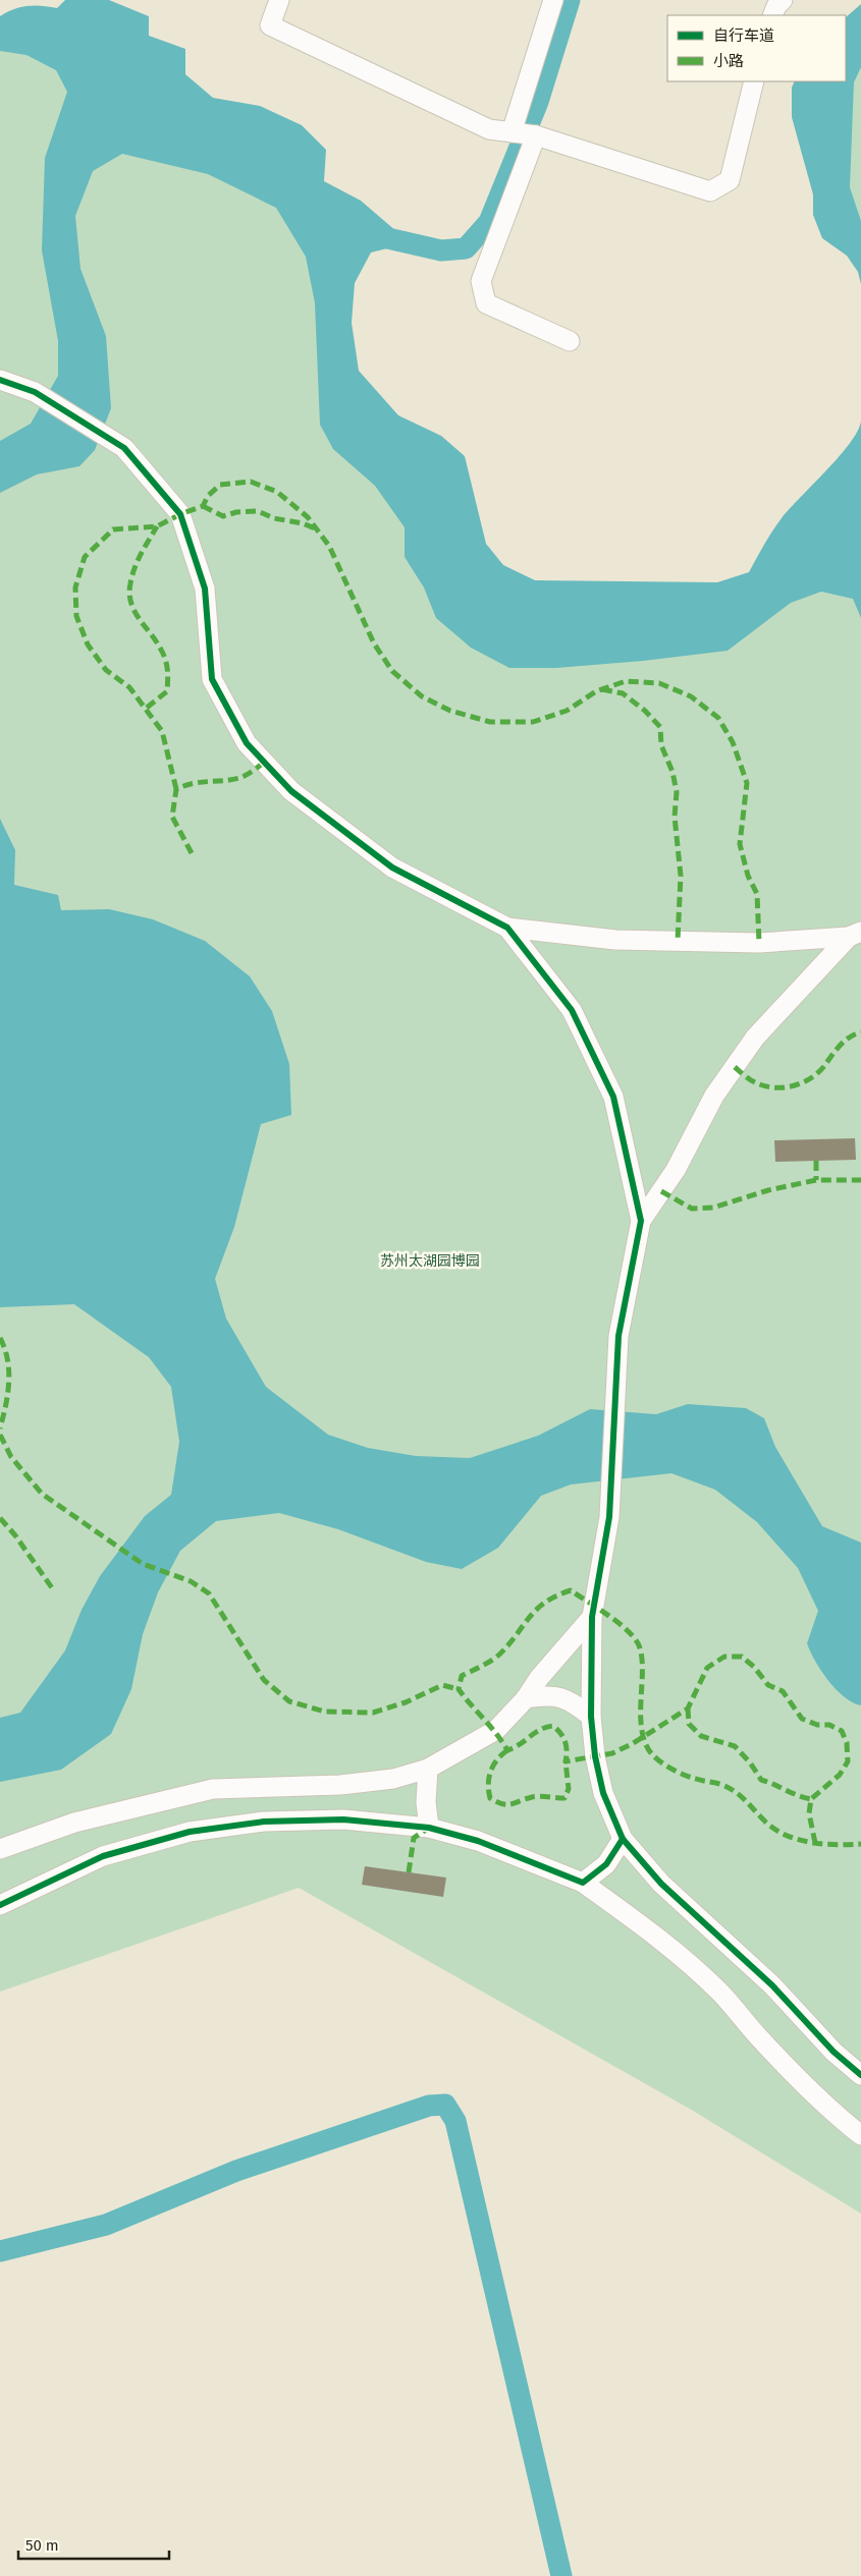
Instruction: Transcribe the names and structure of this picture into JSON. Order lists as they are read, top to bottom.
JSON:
{
  "parks": ["苏州太湖园博园"],
  "legend": ["自行车道", "小路"],
  "scale_bar": "50 m"
}
